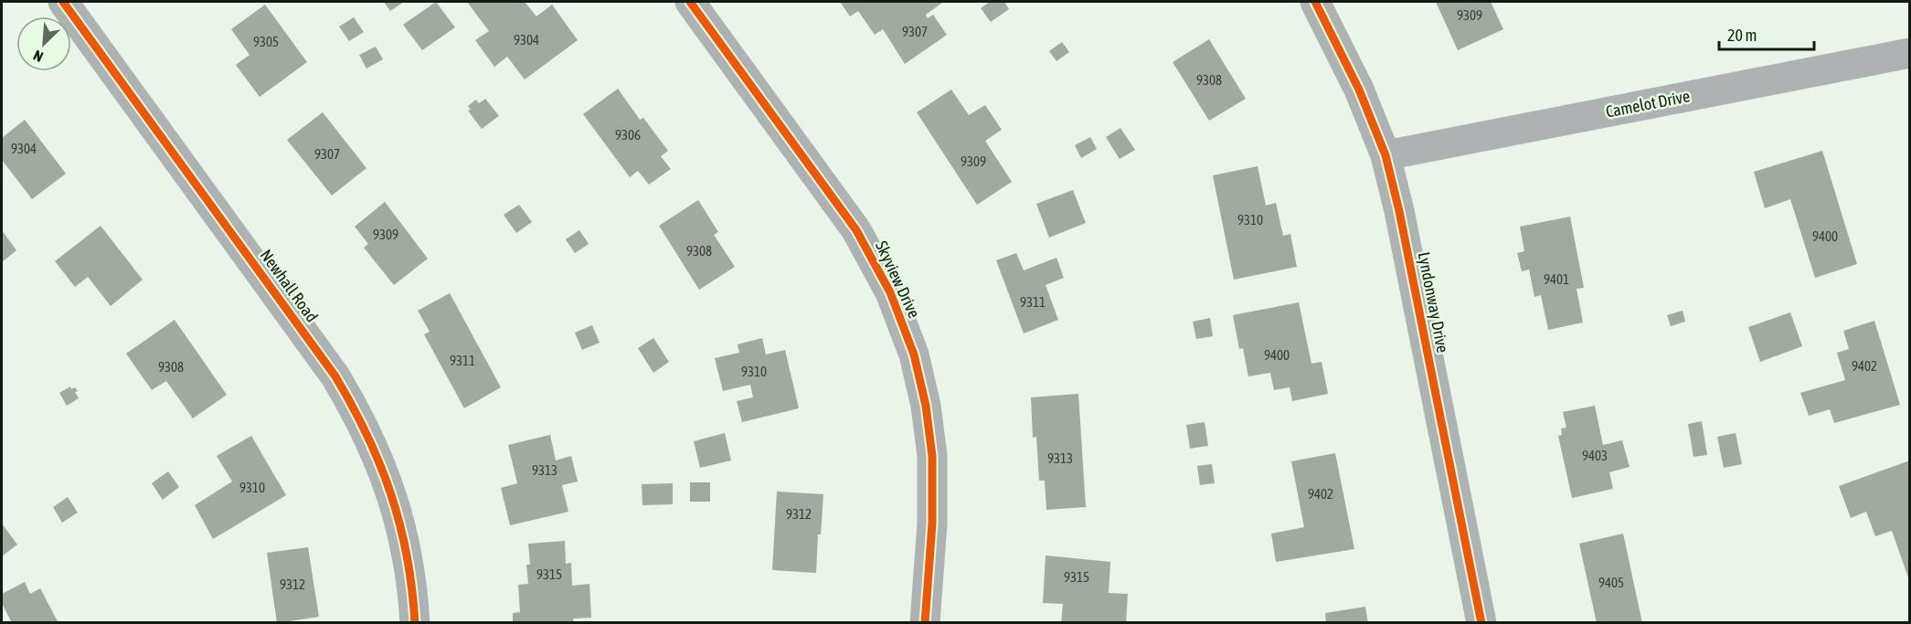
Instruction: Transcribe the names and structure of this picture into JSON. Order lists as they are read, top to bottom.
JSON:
{
  "streets": {
    "street": [
      "Camelot Drive",
      "Skyview Drive",
      "Newhall Road",
      "Lyndonway Drive"
    ]
  },
  "crossings": [
    ["Camelot Drive", "Lyndonway Drive"]
  ],
  "house_numbers": [
    "9309",
    "9307",
    "9304",
    "9305",
    "9308",
    "9306",
    "9304",
    "9307",
    "9309",
    "9310",
    "9309",
    "9400",
    "9308",
    "9401",
    "9311",
    "9400",
    "9311",
    "9402",
    "9308",
    "9310",
    "9403",
    "9313",
    "9313",
    "9310",
    "9402",
    "9312",
    "9315",
    "9315",
    "9405",
    "9312"
  ],
  "scale_bar": "20 m",
  "north": "bottom left"
}
